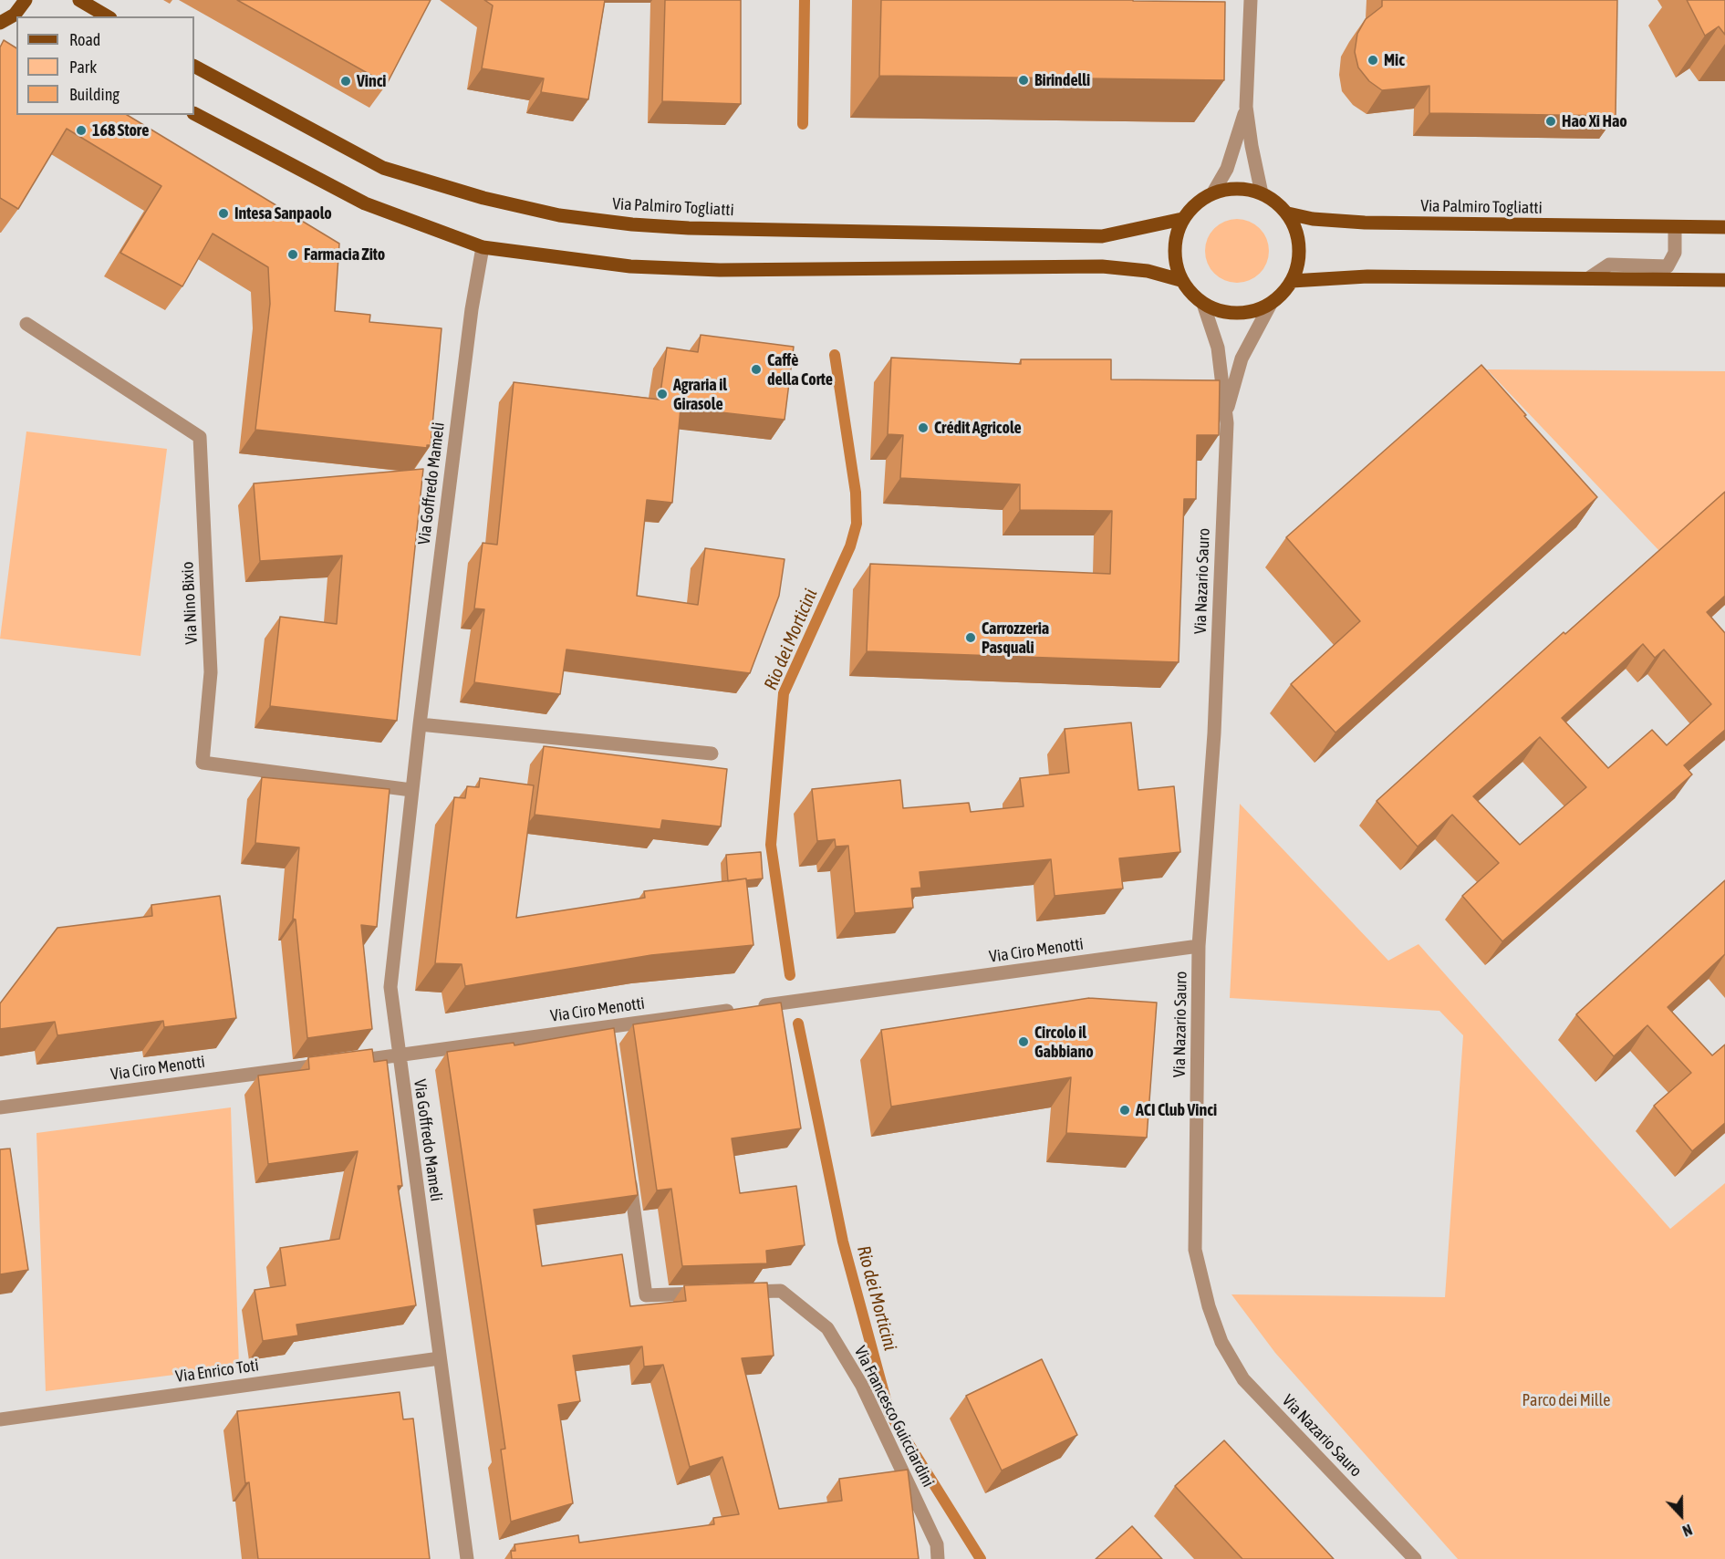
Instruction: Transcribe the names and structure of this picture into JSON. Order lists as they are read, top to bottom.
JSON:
{
  "streets": {
    "main road": ["Via Palmiro Togliatti"],
    "street": [
      "Via Goffredo Mameli",
      "Via Nazario Sauro",
      "Via Nino Bixio",
      "Via Ciro Menotti",
      "Via Enrico Toti",
      "Via Francesco Guicciardini"
    ]
  },
  "crossings": [
    ["Via Palmiro Togliatti", "Via Nazario Sauro"],
    ["Via Goffredo Mameli", "Via Nino Bixio"],
    ["Via Goffredo Mameli", "Via Ciro Menotti"],
    ["Via Goffredo Mameli", "Via Enrico Toti"],
    ["Via Nazario Sauro", "Via Ciro Menotti"]
  ],
  "water": ["Rio dei Morticini"],
  "parks": ["Parco dei Mille"],
  "places": [
    "Mic",
    "Birindelli",
    "Vinci",
    "Hao Xi Hao",
    "168 Store",
    "Intesa Sanpaolo",
    "Farmacia Zito",
    "Caffè della Corte",
    "Agraria il Girasole",
    "Crédit Agricole",
    "Carrozzeria Pasquali",
    "Circolo il Gabbiano",
    "ACI Club Vinci"
  ],
  "legend": ["Road", "Park", "Building"],
  "north": "bottom"
}
